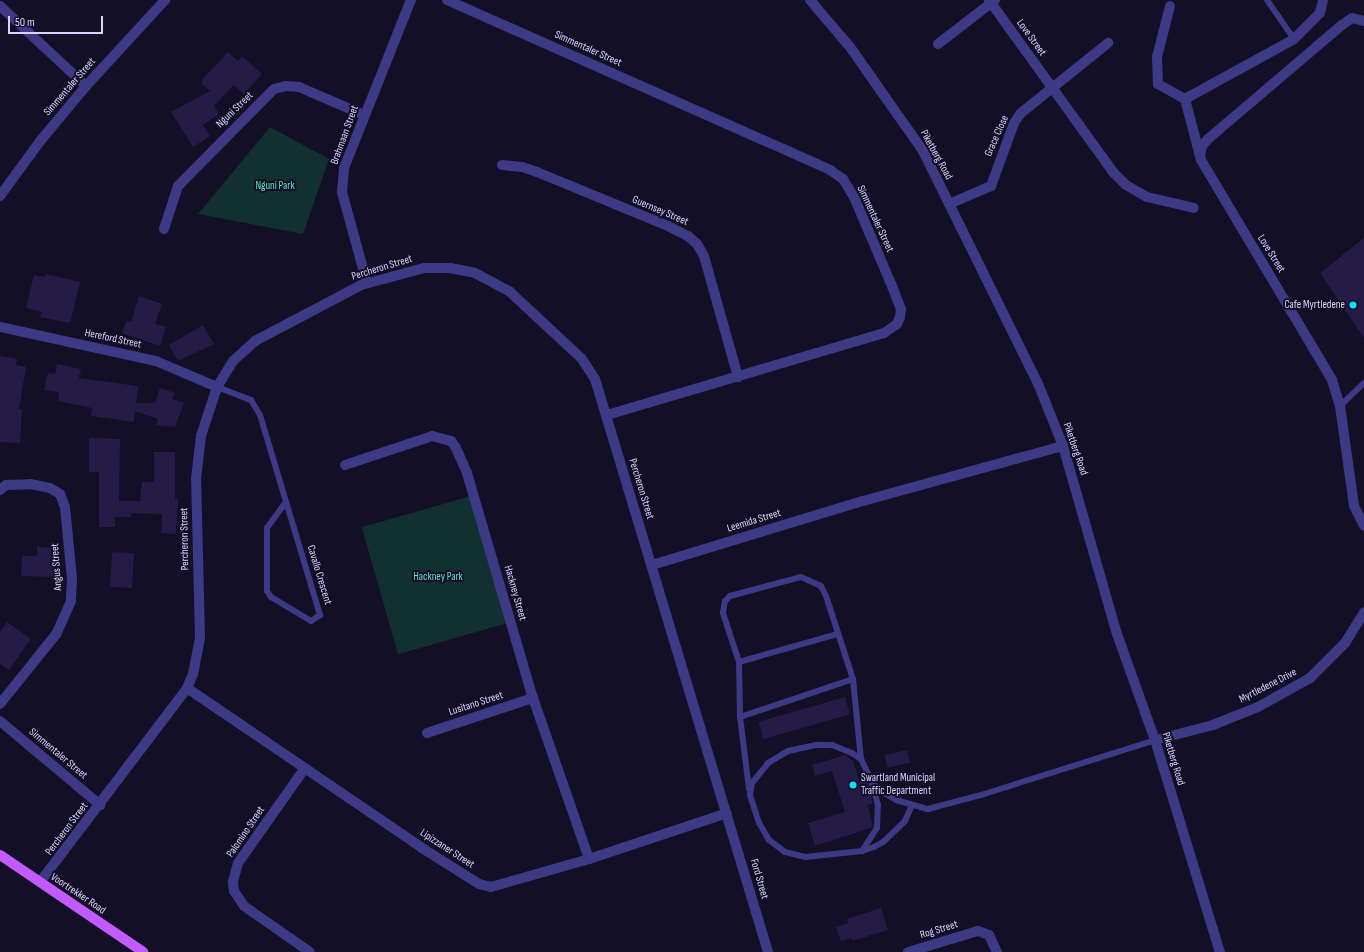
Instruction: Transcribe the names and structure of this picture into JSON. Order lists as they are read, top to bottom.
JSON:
{
  "streets": {
    "main road": ["Voortrekker Road"],
    "street": [
      "Love Street",
      "Simmentaler Street",
      "Nguni Street",
      "Brahmaan Street",
      "Grace Close",
      "Piketberg Road",
      "Guernsey Street",
      "Percheron Street",
      "Hereford Street",
      "Leemida Street",
      "Angus Street",
      "Hackney Street",
      "Myrtledene Drive",
      "Lusitano Street",
      "Palomino Street",
      "Lipizzaner Street",
      "Ford Street",
      "Rog Street"
    ],
    "lane": ["Cavallo Crescent"]
  },
  "crossings": [
    ["Love Street", "Grace Close"],
    ["Simmentaler Street", "Guernsey Street"],
    ["Simmentaler Street", "Percheron Street"],
    ["Nguni Street", "Brahmaan Street"],
    ["Brahmaan Street", "Percheron Street"],
    ["Grace Close", "Piketberg Road"],
    ["Piketberg Road", "Leemida Street"],
    ["Piketberg Road", "Myrtledene Drive"],
    ["Percheron Street", "Hereford Street"],
    ["Percheron Street", "Leemida Street"],
    ["Percheron Street", "Cavallo Crescent"],
    ["Percheron Street", "Lipizzaner Street"],
    ["Percheron Street", "Ford Street"],
    ["Percheron Street", "Voortrekker Road"],
    ["Hereford Street", "Cavallo Crescent"],
    ["Hackney Street", "Lusitano Street"],
    ["Hackney Street", "Lipizzaner Street"],
    ["Palomino Street", "Lipizzaner Street"],
    ["Lipizzaner Street", "Ford Street"]
  ],
  "parks": ["Nguni Park", "Hackney Park"],
  "places": ["Cafe Myrtledene", "Swartland Municipal Traffic Department"],
  "scale_bar": "50 m"
}
